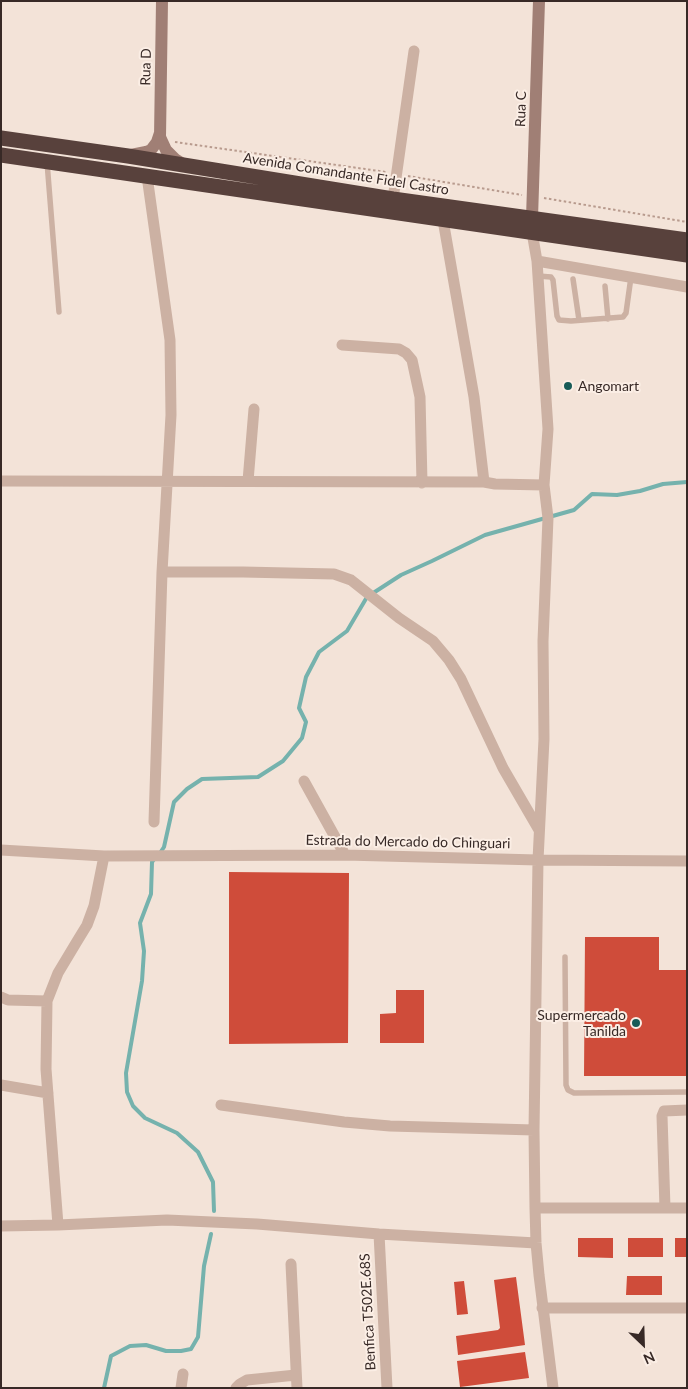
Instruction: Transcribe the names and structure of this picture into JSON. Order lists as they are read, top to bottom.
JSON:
{
  "streets": {
    "highway": ["Avenida Comandante Fidel Castro"],
    "street": [
      "Rua D",
      "Rua C",
      "Estrada do Mercado do Chinguari",
      "Benfica T502E.68S"
    ]
  },
  "crossings": [
    ["Rua C", "Avenida Comandante Fidel Castro"]
  ],
  "places": ["Angomart", "Supermercado Tanilda"],
  "north": "bottom right"
}
